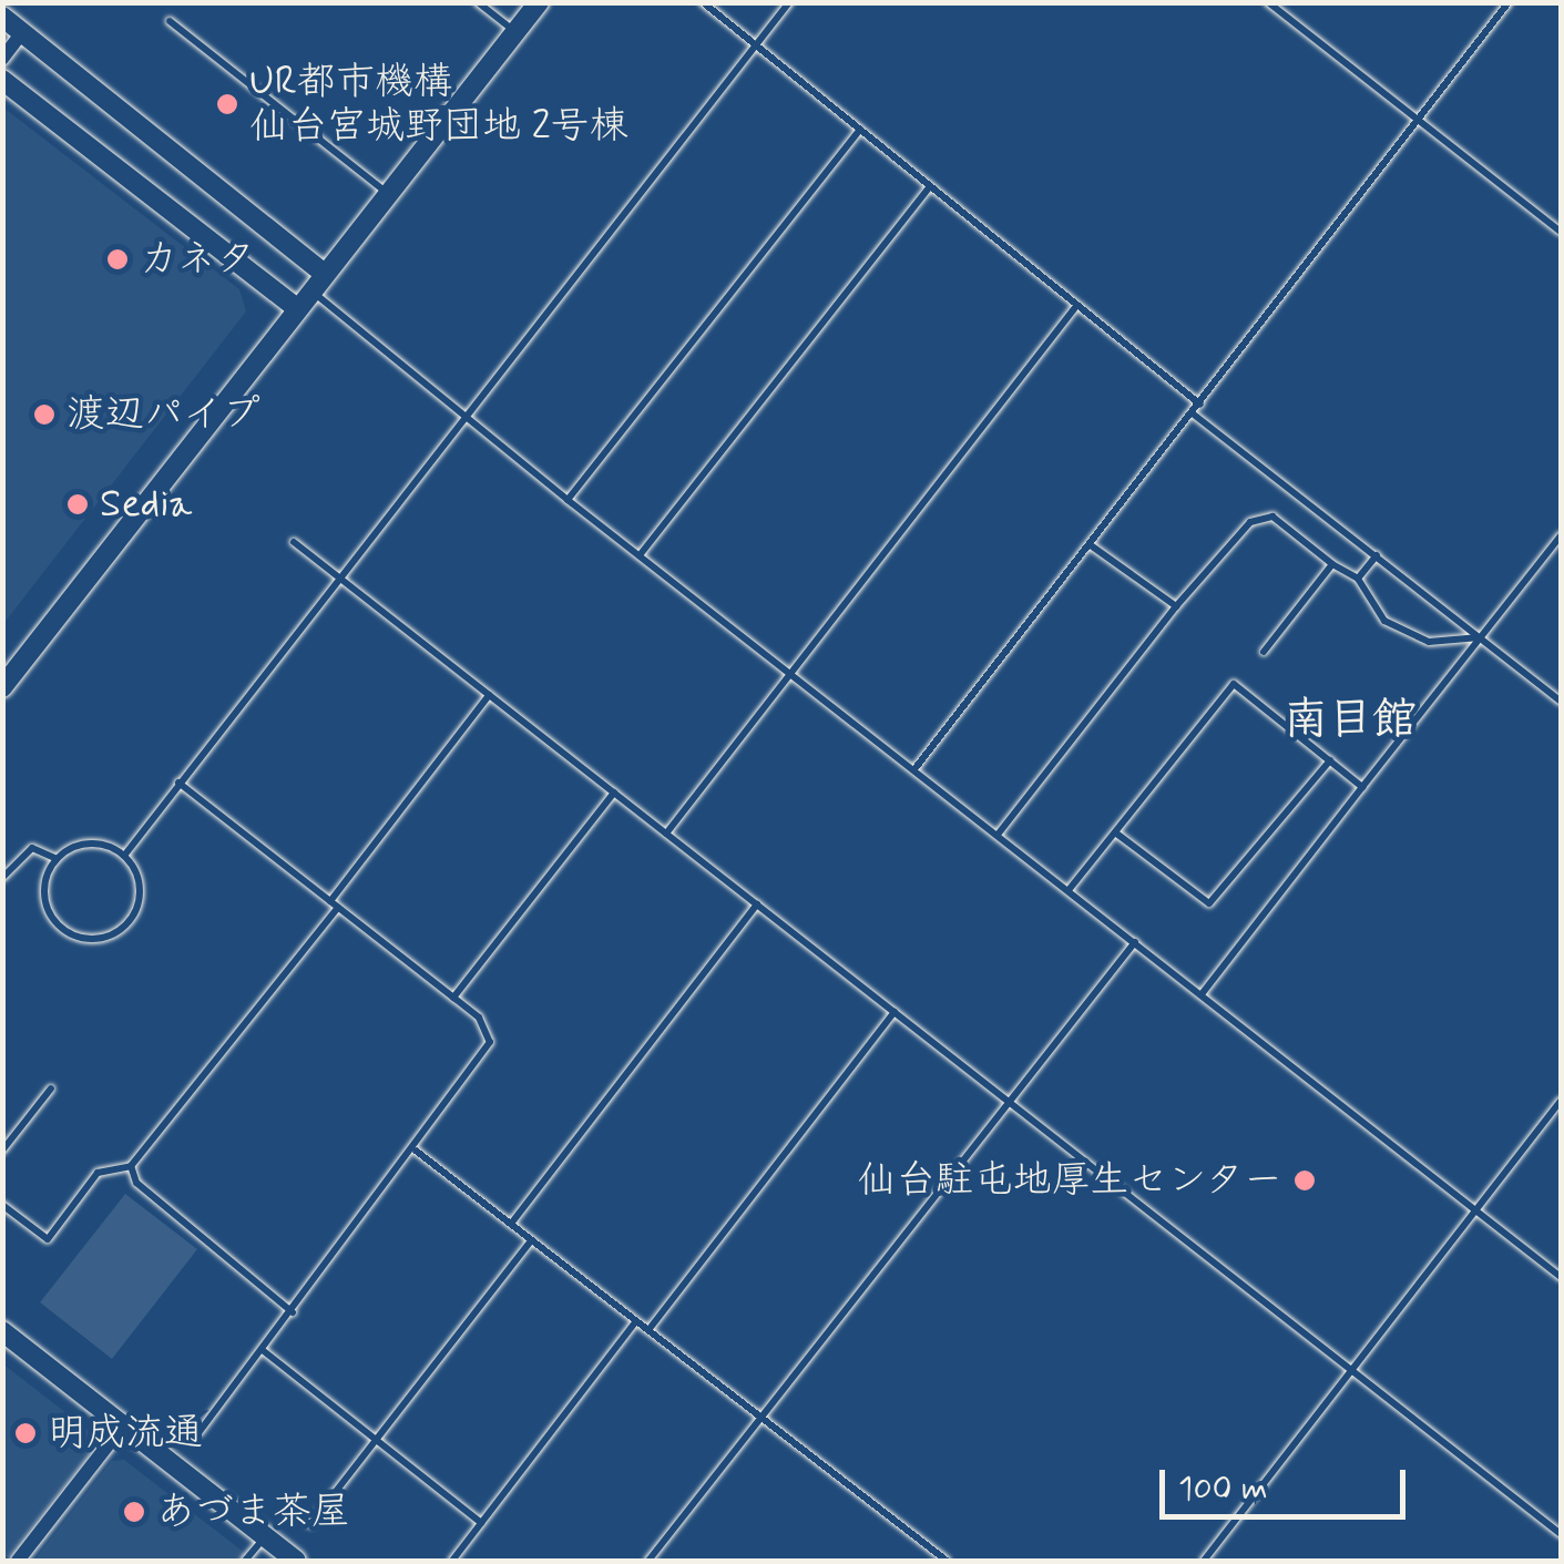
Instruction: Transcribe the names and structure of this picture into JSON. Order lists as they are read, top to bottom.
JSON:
{
  "districts": ["南目館"],
  "places": [
    "UR都市機構 仙台宮城野団地 2号棟",
    "カネタ",
    "渡辺パイプ",
    "Sedia",
    "仙台駐屯地厚生センター",
    "明成流通",
    "あづま茶屋"
  ],
  "scale_bar": "100 m"
}
